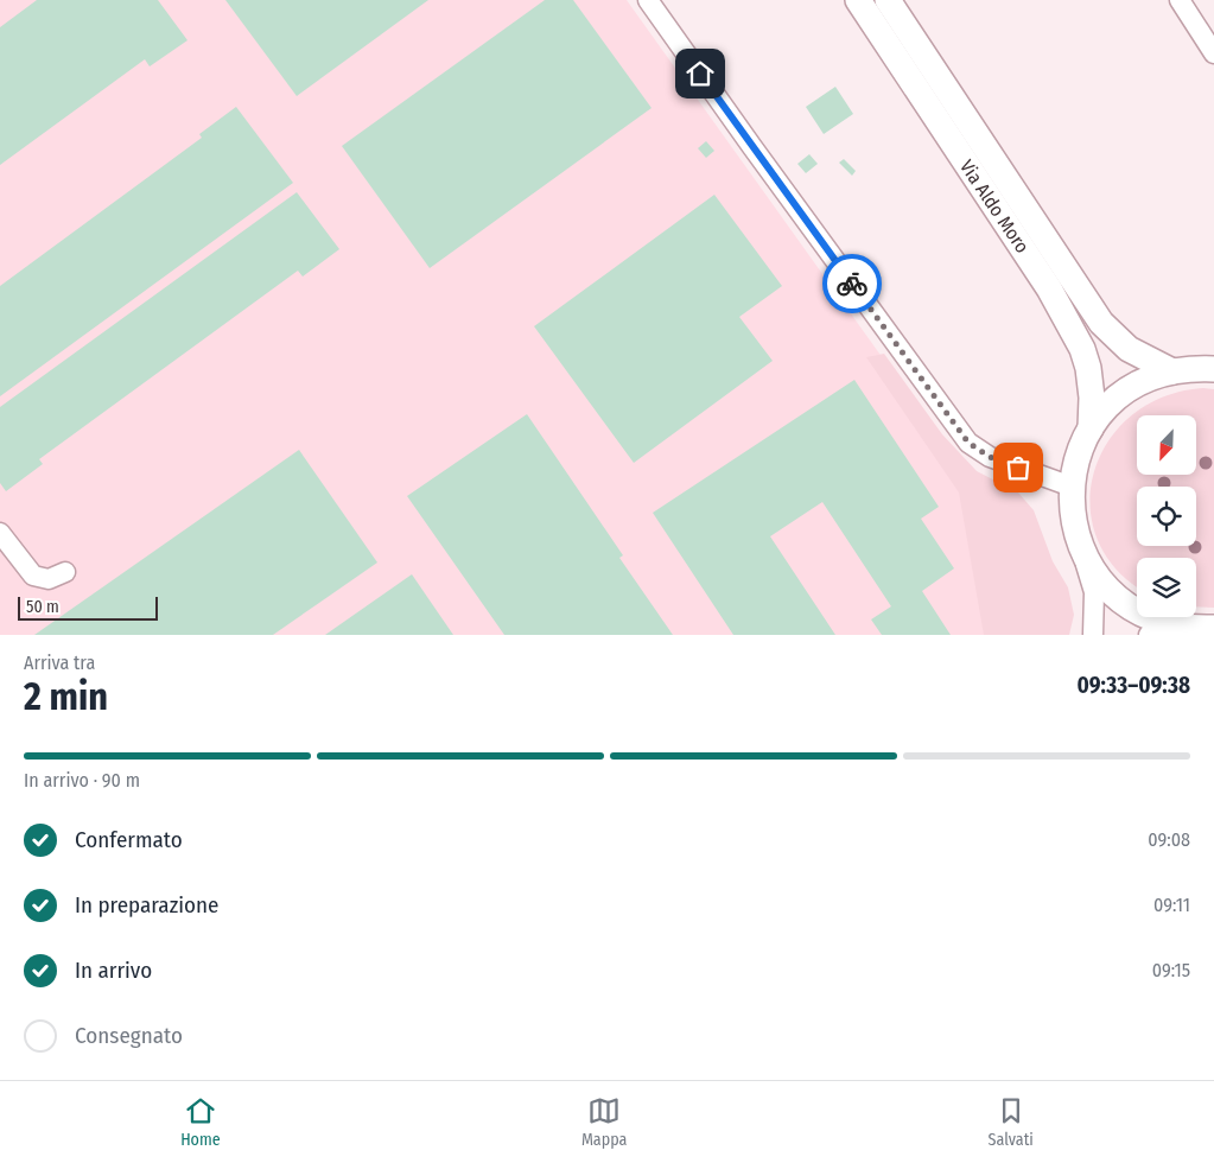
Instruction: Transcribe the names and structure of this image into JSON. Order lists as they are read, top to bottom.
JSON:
{
  "streets": {
    "main road": ["Via Aldo Moro"]
  },
  "scale_bar": "50 m",
  "north": "bottom left",
  "page": {
    "scale": "50 m",
    "heading": ["2 min", "Arriva tra", "09:33–09:38"],
    "bar": "In arrivo · 90 m",
    "list": [
      ["Confermato", "09:08"],
      ["In preparazione", "09:11"],
      ["In arrivo", "09:15"],
      "Consegnato"
    ],
    "tabs": ["Home", "Mappa", "Salvati"]
  }
}
